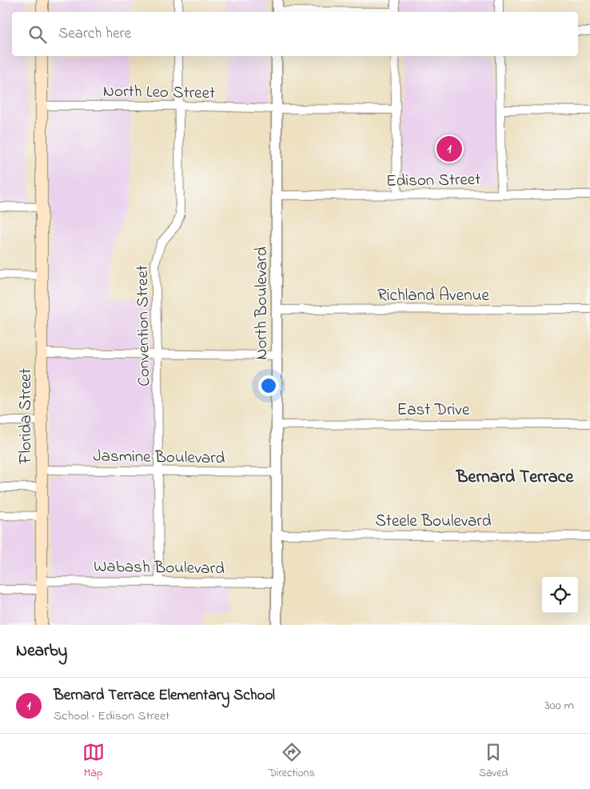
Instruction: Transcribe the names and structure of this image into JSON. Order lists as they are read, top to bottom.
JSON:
{
  "streets": {
    "main road": ["Florida Street"],
    "street": [
      "North Leo Street",
      "Edison Street",
      "Richland Avenue",
      "North Boulevard",
      "Convention Street",
      "East Drive",
      "Jasmine Boulevard",
      "Steele Boulevard",
      "Wabash Boulevard"
    ]
  },
  "crossings": [
    ["North Leo Street", "North Boulevard"],
    ["North Leo Street", "Convention Street"],
    ["North Leo Street", "Florida Street"],
    ["Edison Street", "North Boulevard"],
    ["Richland Avenue", "North Boulevard"],
    ["North Boulevard", "East Drive"],
    ["North Boulevard", "Jasmine Boulevard"],
    ["North Boulevard", "Steele Boulevard"],
    ["North Boulevard", "Wabash Boulevard"],
    ["Convention Street", "Jasmine Boulevard"],
    ["Convention Street", "Wabash Boulevard"],
    ["Florida Street", "Jasmine Boulevard"],
    ["Florida Street", "Wabash Boulevard"]
  ],
  "districts": ["Bernard Terrace"],
  "page": {
    "search": "Search here",
    "pins": "1",
    "heading": "Nearby",
    "list": [
      {
        "mark": "1",
        "name": "Bernard Terrace Elementary School",
        "note": "School · Edison Street",
        "value": "300 m"
      }
    ],
    "nav": ["Map", "Directions", "Saved"]
  }
}
